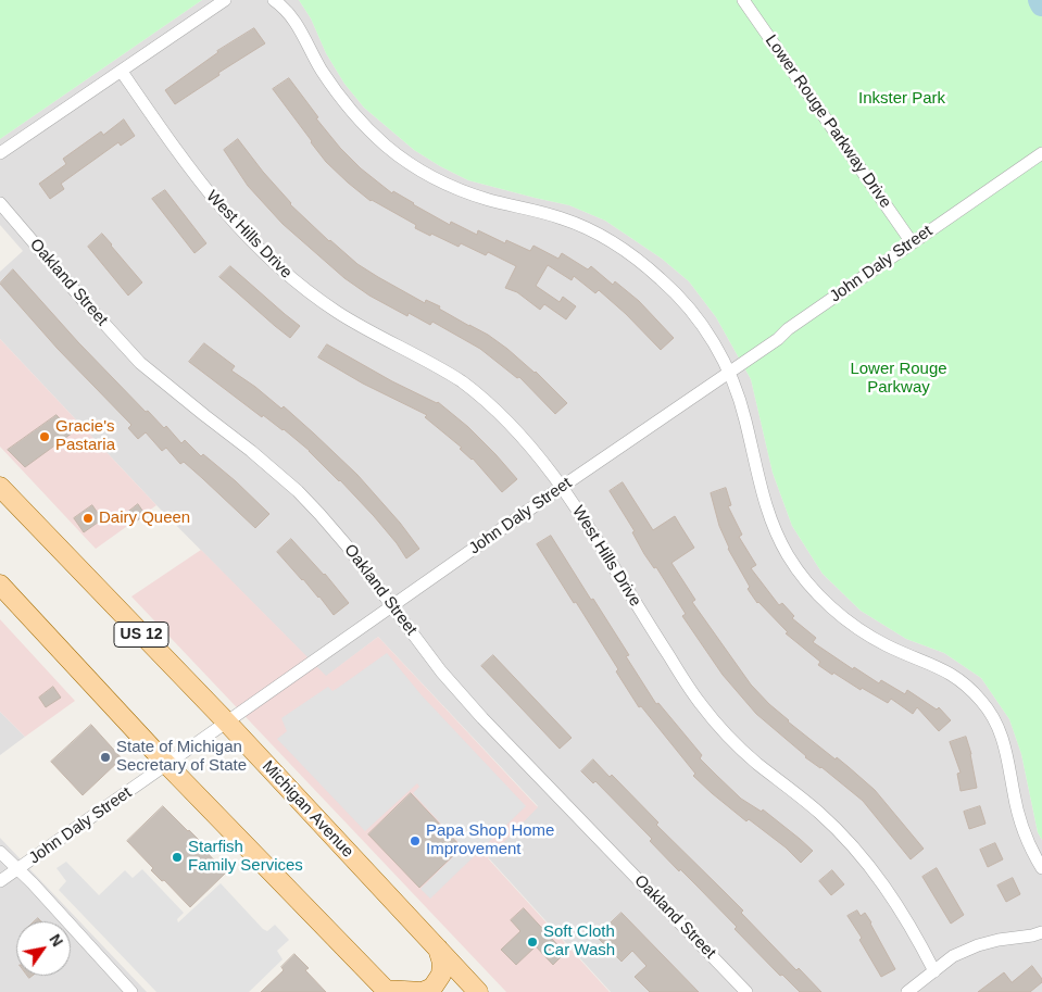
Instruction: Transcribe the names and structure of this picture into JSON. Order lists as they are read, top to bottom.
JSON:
{
  "streets": {
    "main road": ["US 12", "Michigan Avenue"],
    "street": [
      "Lower Rouge Parkway Drive",
      "West Hills Drive",
      "John Daly Street",
      "Oakland Street"
    ]
  },
  "crossings": [
    ["Lower Rouge Parkway Drive", "John Daly Street"],
    ["West Hills Drive", "John Daly Street"],
    ["John Daly Street", "Oakland Street"],
    ["John Daly Street", "Michigan Avenue"]
  ],
  "parks": ["Inkster Park", "Lower Rouge Parkway"],
  "places": [
    "Gracie's Pastaria",
    "Dairy Queen",
    "State of Michigan Secretary of State",
    "Papa Shop Home Improvement",
    "Starfish Family Services",
    "Soft Cloth Car Wash"
  ],
  "north": "top right"
}
